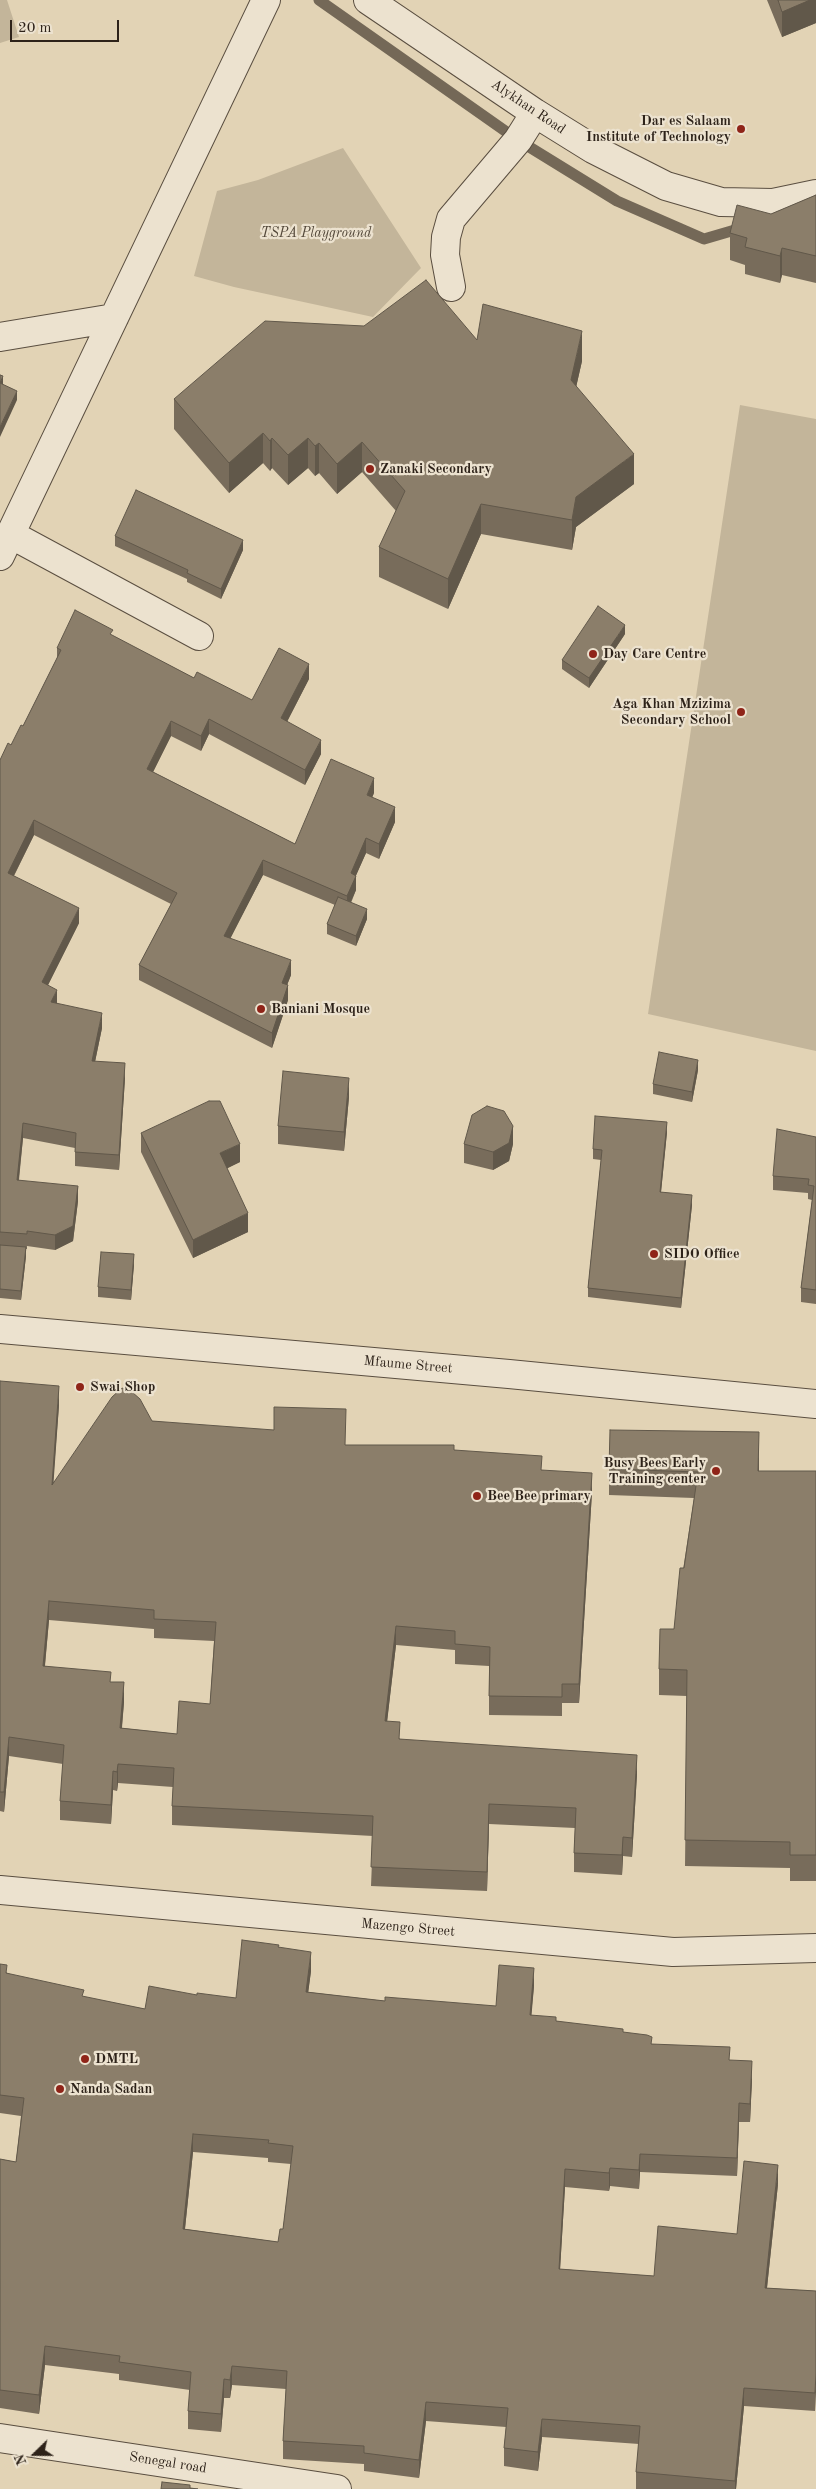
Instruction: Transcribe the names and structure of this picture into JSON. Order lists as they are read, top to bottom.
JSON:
{
  "streets": {
    "street": [
      "Alykhan Road",
      "Mfaume Street",
      "Mazengo Street",
      "Senegal road"
    ]
  },
  "parks": ["TSPA Playground"],
  "places": [
    "Dar es Salaam Institute of Technology",
    "Zanaki Secondary",
    "Day Care Centre",
    "Aga Khan Mzizima Secondary School",
    "Baniani Mosque",
    "SIDO Office",
    "Swai Shop",
    "Busy Bees Early Training center",
    "Bee Bee primary",
    "DMTL",
    "Nanda Sadan"
  ],
  "scale_bar": "20 m",
  "north": "left"
}
